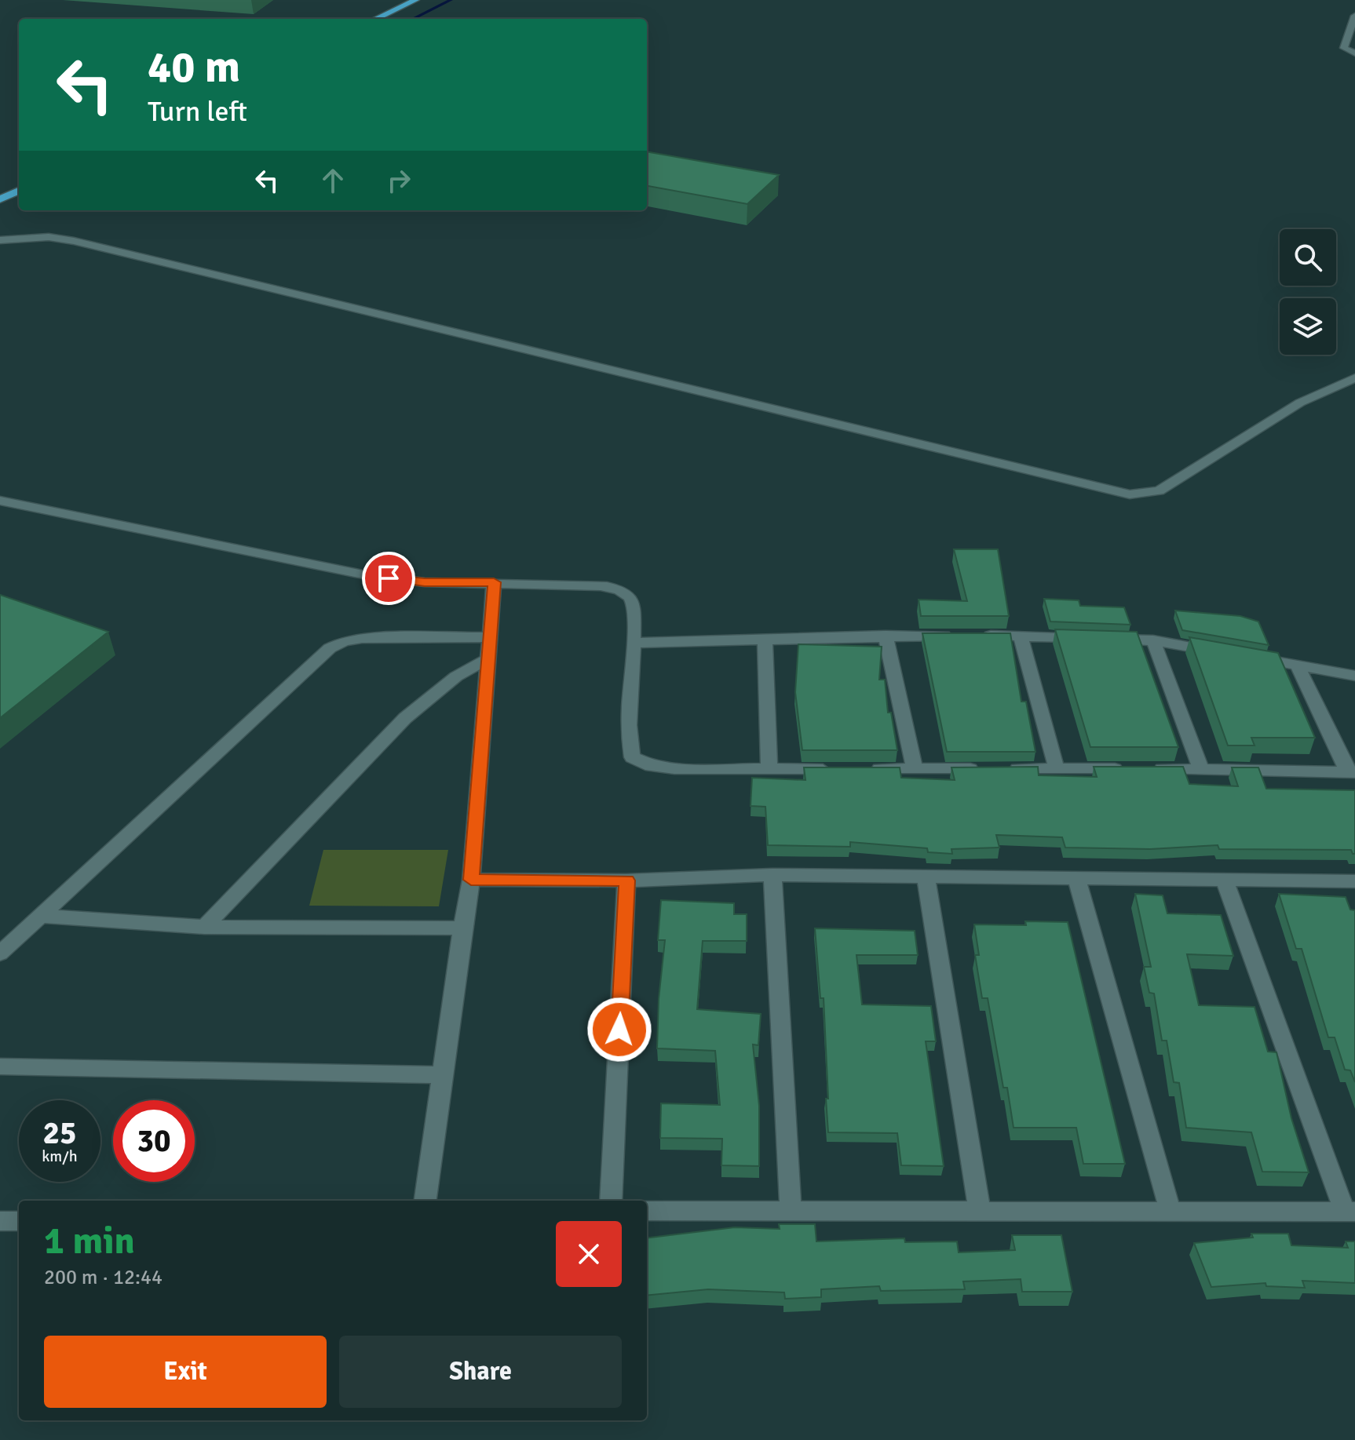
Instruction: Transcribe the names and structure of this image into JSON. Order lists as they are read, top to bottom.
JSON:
{
  "page": {
    "turn": ["40 m", "Turn left"],
    "speed": "25 km/h",
    "limit": "30",
    "heading": ["1 min", "200 m · 12:44"],
    "buttons": ["Exit", "Share"]
  }
}
